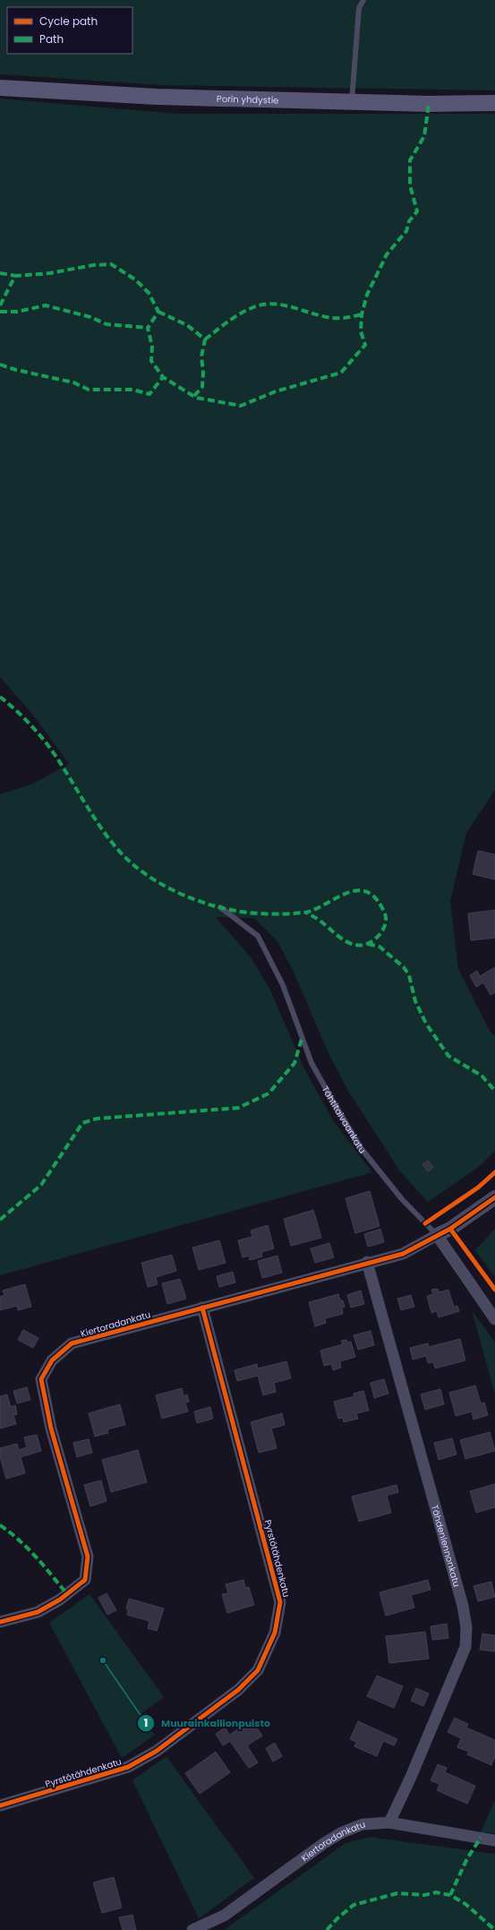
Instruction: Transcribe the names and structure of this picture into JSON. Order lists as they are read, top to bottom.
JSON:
{
  "streets": {
    "main road": ["Porin yhdystie"],
    "street": [
      "Tähtitaivaankatu",
      "Kiertoradankatu",
      "Tähdenlennonkatu",
      "Pyrstötähdenkatu"
    ]
  },
  "crossings": [
    ["Tähtitaivaankatu", "Kiertoradankatu"],
    ["Kiertoradankatu", "Tähdenlennonkatu"],
    ["Kiertoradankatu", "Pyrstötähdenkatu"]
  ],
  "places": ["Muurainkallionpuisto"],
  "legend": ["Cycle path", "Path"]
}
